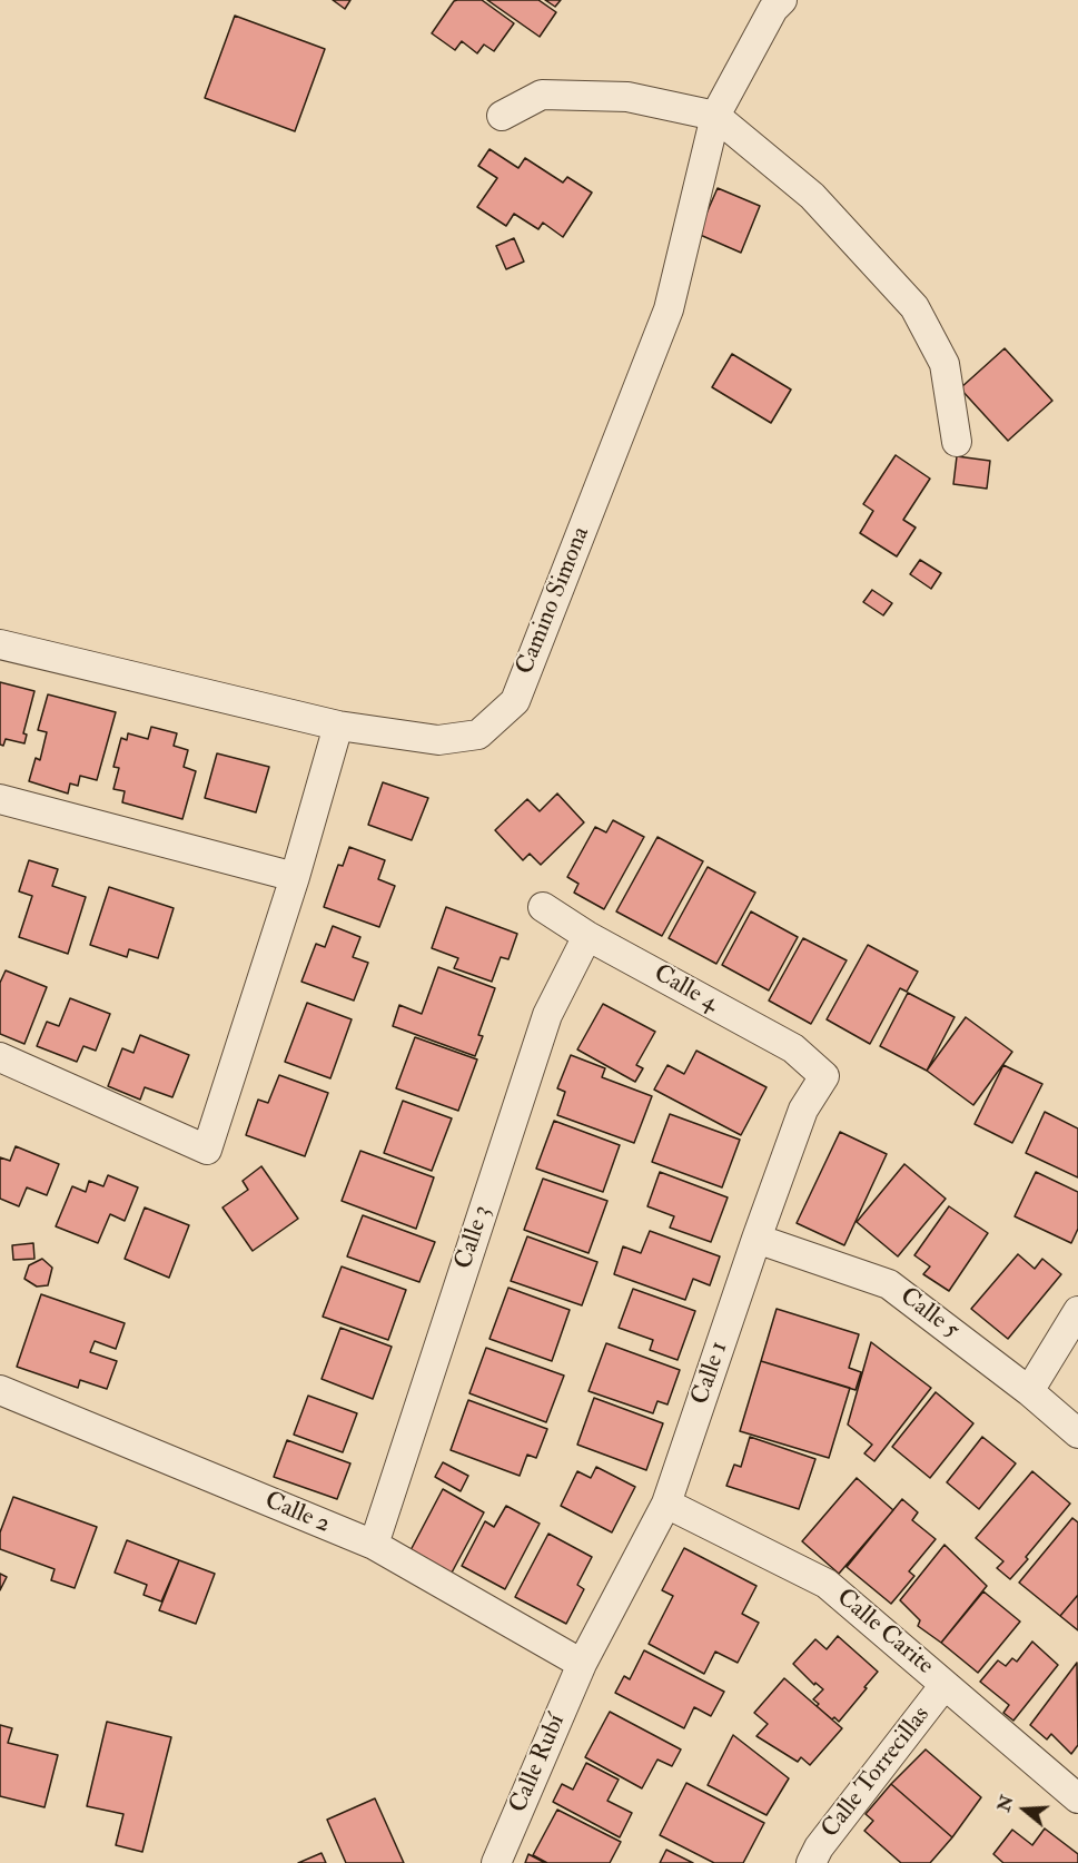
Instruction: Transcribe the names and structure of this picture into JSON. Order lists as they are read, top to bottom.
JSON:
{
  "streets": {
    "street": [
      "Camino Simona",
      "Calle 4",
      "Calle 3",
      "Calle 5",
      "Calle 1",
      "Calle 2",
      "Calle Carite",
      "Calle Rubí",
      "Calle Torrecillas"
    ]
  },
  "crossings": [
    ["Calle 4", "Calle 3"],
    ["Calle 4", "Calle 1"],
    ["Calle 3", "Calle 2"],
    ["Calle 5", "Calle 1"],
    ["Calle 1", "Calle 2"],
    ["Calle 1", "Calle Carite"],
    ["Calle 1", "Calle Rubí"],
    ["Calle 2", "Calle Rubí"],
    ["Calle Carite", "Calle Torrecillas"]
  ],
  "north": "left"
}
